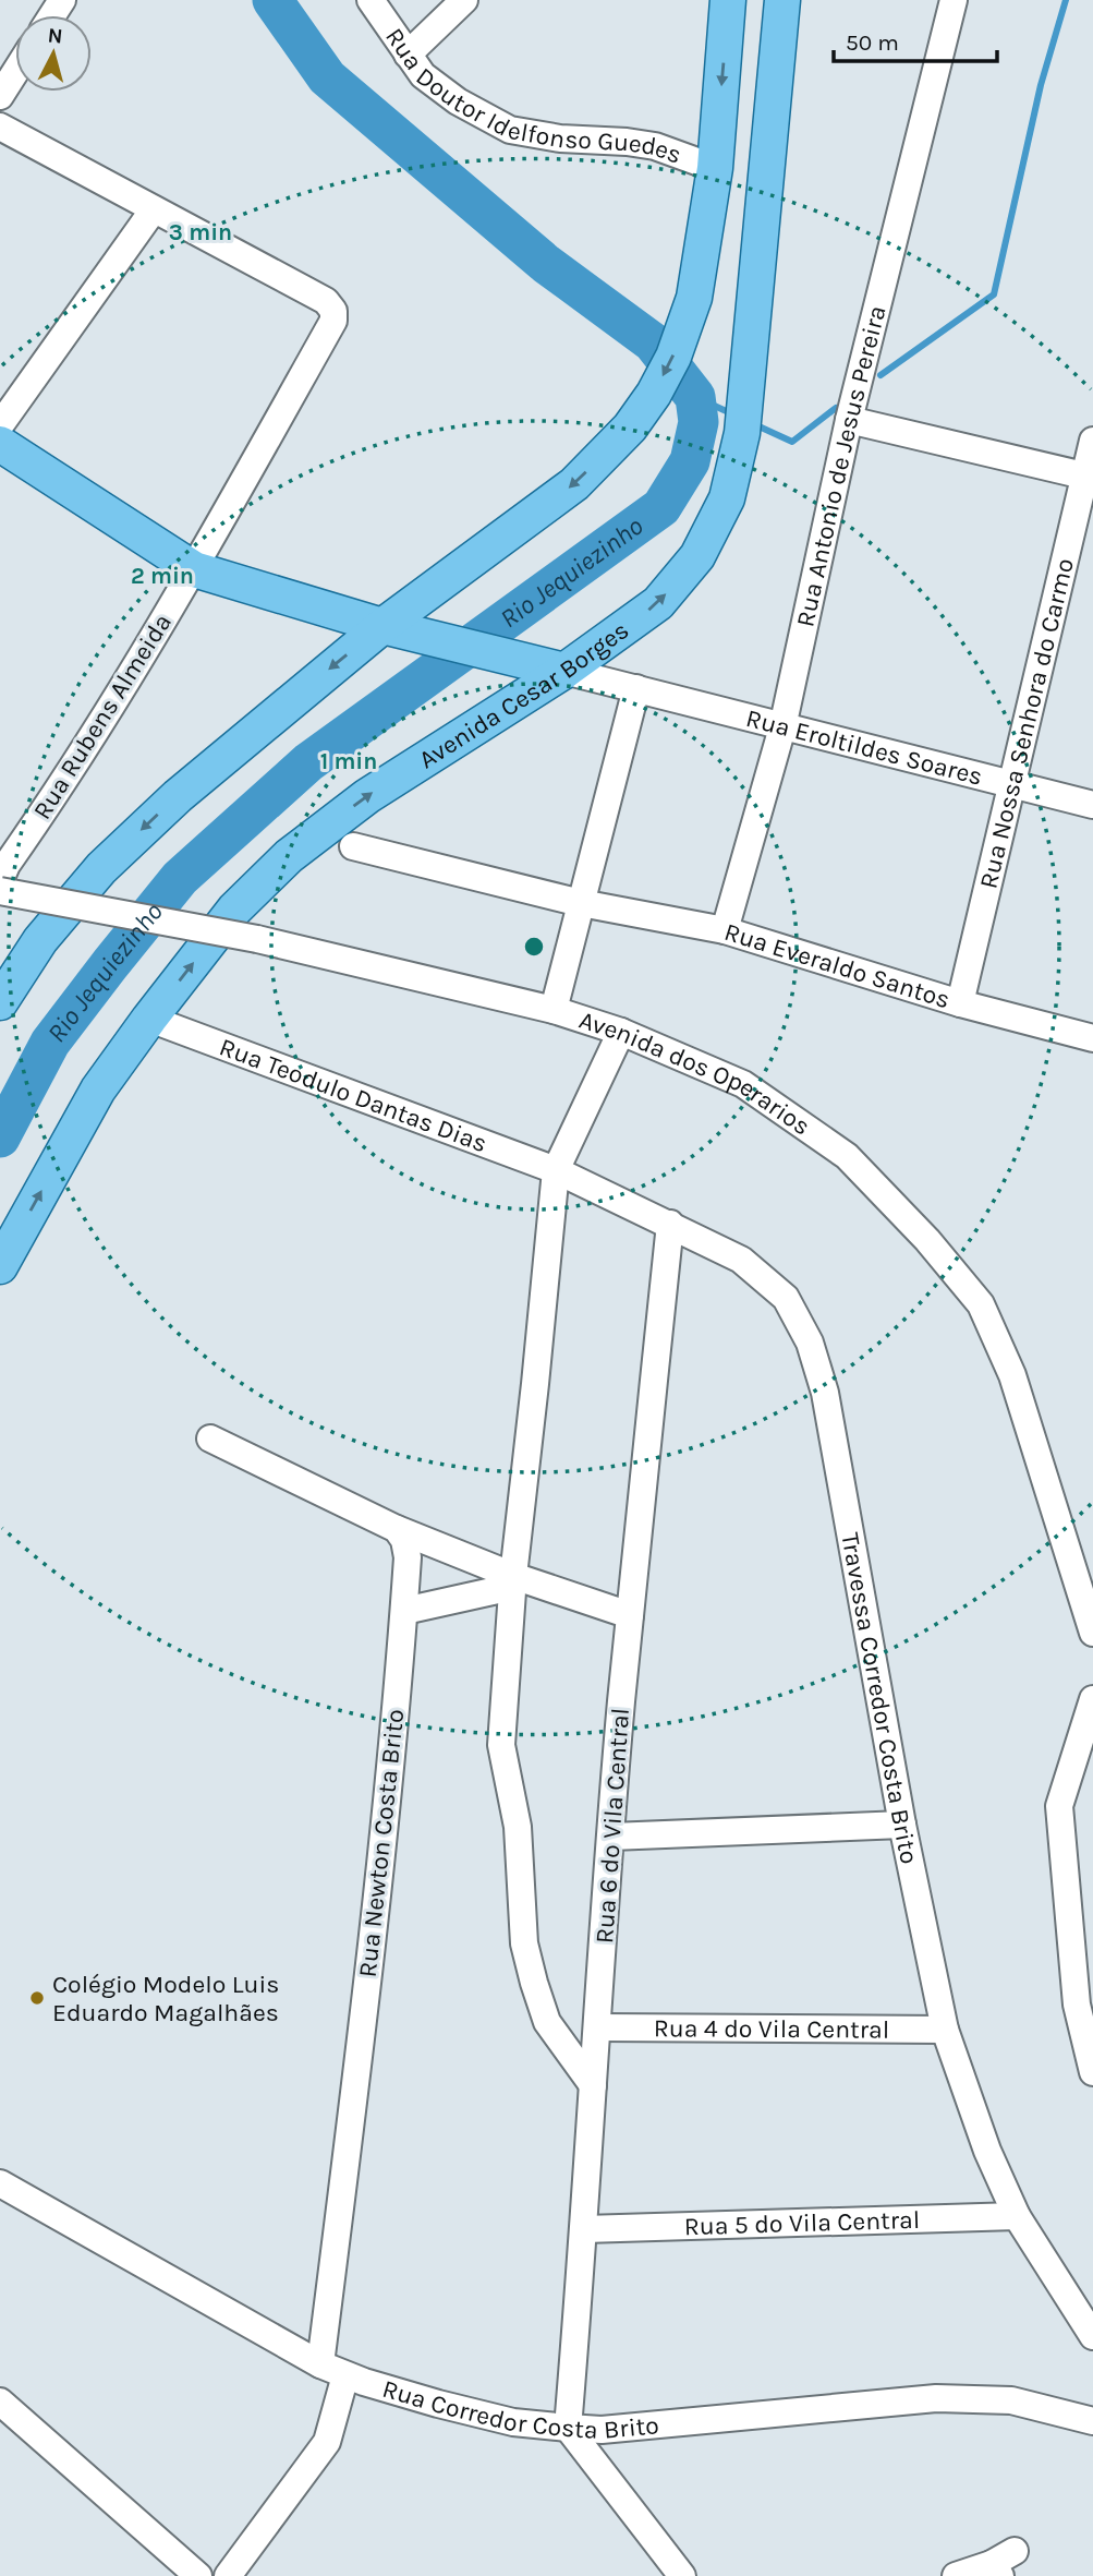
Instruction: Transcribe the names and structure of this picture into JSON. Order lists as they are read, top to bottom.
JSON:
{
  "streets": {
    "main road": ["Avenida Cesar Borges"],
    "street": [
      "Rua Doutor Idelfonso Guedes",
      "Rua Antonio de Jesus Pereira",
      "Rua Rubens Almeida",
      "Rua Nossa Senhora do Carmo",
      "Rua Eroltildes Soares",
      "Rua Everaldo Santos",
      "Avenida dos Operarios",
      "Rua Teodulo Dantas Dias",
      "Travessa Corredor Costa Brito",
      "Rua 6 do Vila Central",
      "Rua Newton Costa Brito",
      "Rua 4 do Vila Central",
      "Rua 5 do Vila Central",
      "Rua Corredor Costa Brito"
    ]
  },
  "crossings": [
    ["Rua Antonio de Jesus Pereira", "Rua Eroltildes Soares"],
    ["Rua Antonio de Jesus Pereira", "Rua Everaldo Santos"],
    ["Avenida Cesar Borges", "Rua Eroltildes Soares"],
    ["Avenida Cesar Borges", "Rua Teodulo Dantas Dias"],
    ["Rua Nossa Senhora do Carmo", "Rua Eroltildes Soares"],
    ["Rua Nossa Senhora do Carmo", "Rua Everaldo Santos"],
    ["Rua Teodulo Dantas Dias", "Travessa Corredor Costa Brito"],
    ["Travessa Corredor Costa Brito", "Rua 6 do Vila Central"],
    ["Travessa Corredor Costa Brito", "Rua 4 do Vila Central"],
    ["Travessa Corredor Costa Brito", "Rua 5 do Vila Central"],
    ["Rua 6 do Vila Central", "Rua 4 do Vila Central"],
    ["Rua 6 do Vila Central", "Rua 5 do Vila Central"],
    ["Rua 6 do Vila Central", "Rua Corredor Costa Brito"],
    ["Rua Newton Costa Brito", "Rua Corredor Costa Brito"]
  ],
  "water": ["Rio Jequiezinho"],
  "places": ["Colégio Modelo Luis Eduardo Magalhães"],
  "scale_bar": "50 m",
  "north": "top",
  "rings": ["3 min", "2 min", "1 min"]
}
